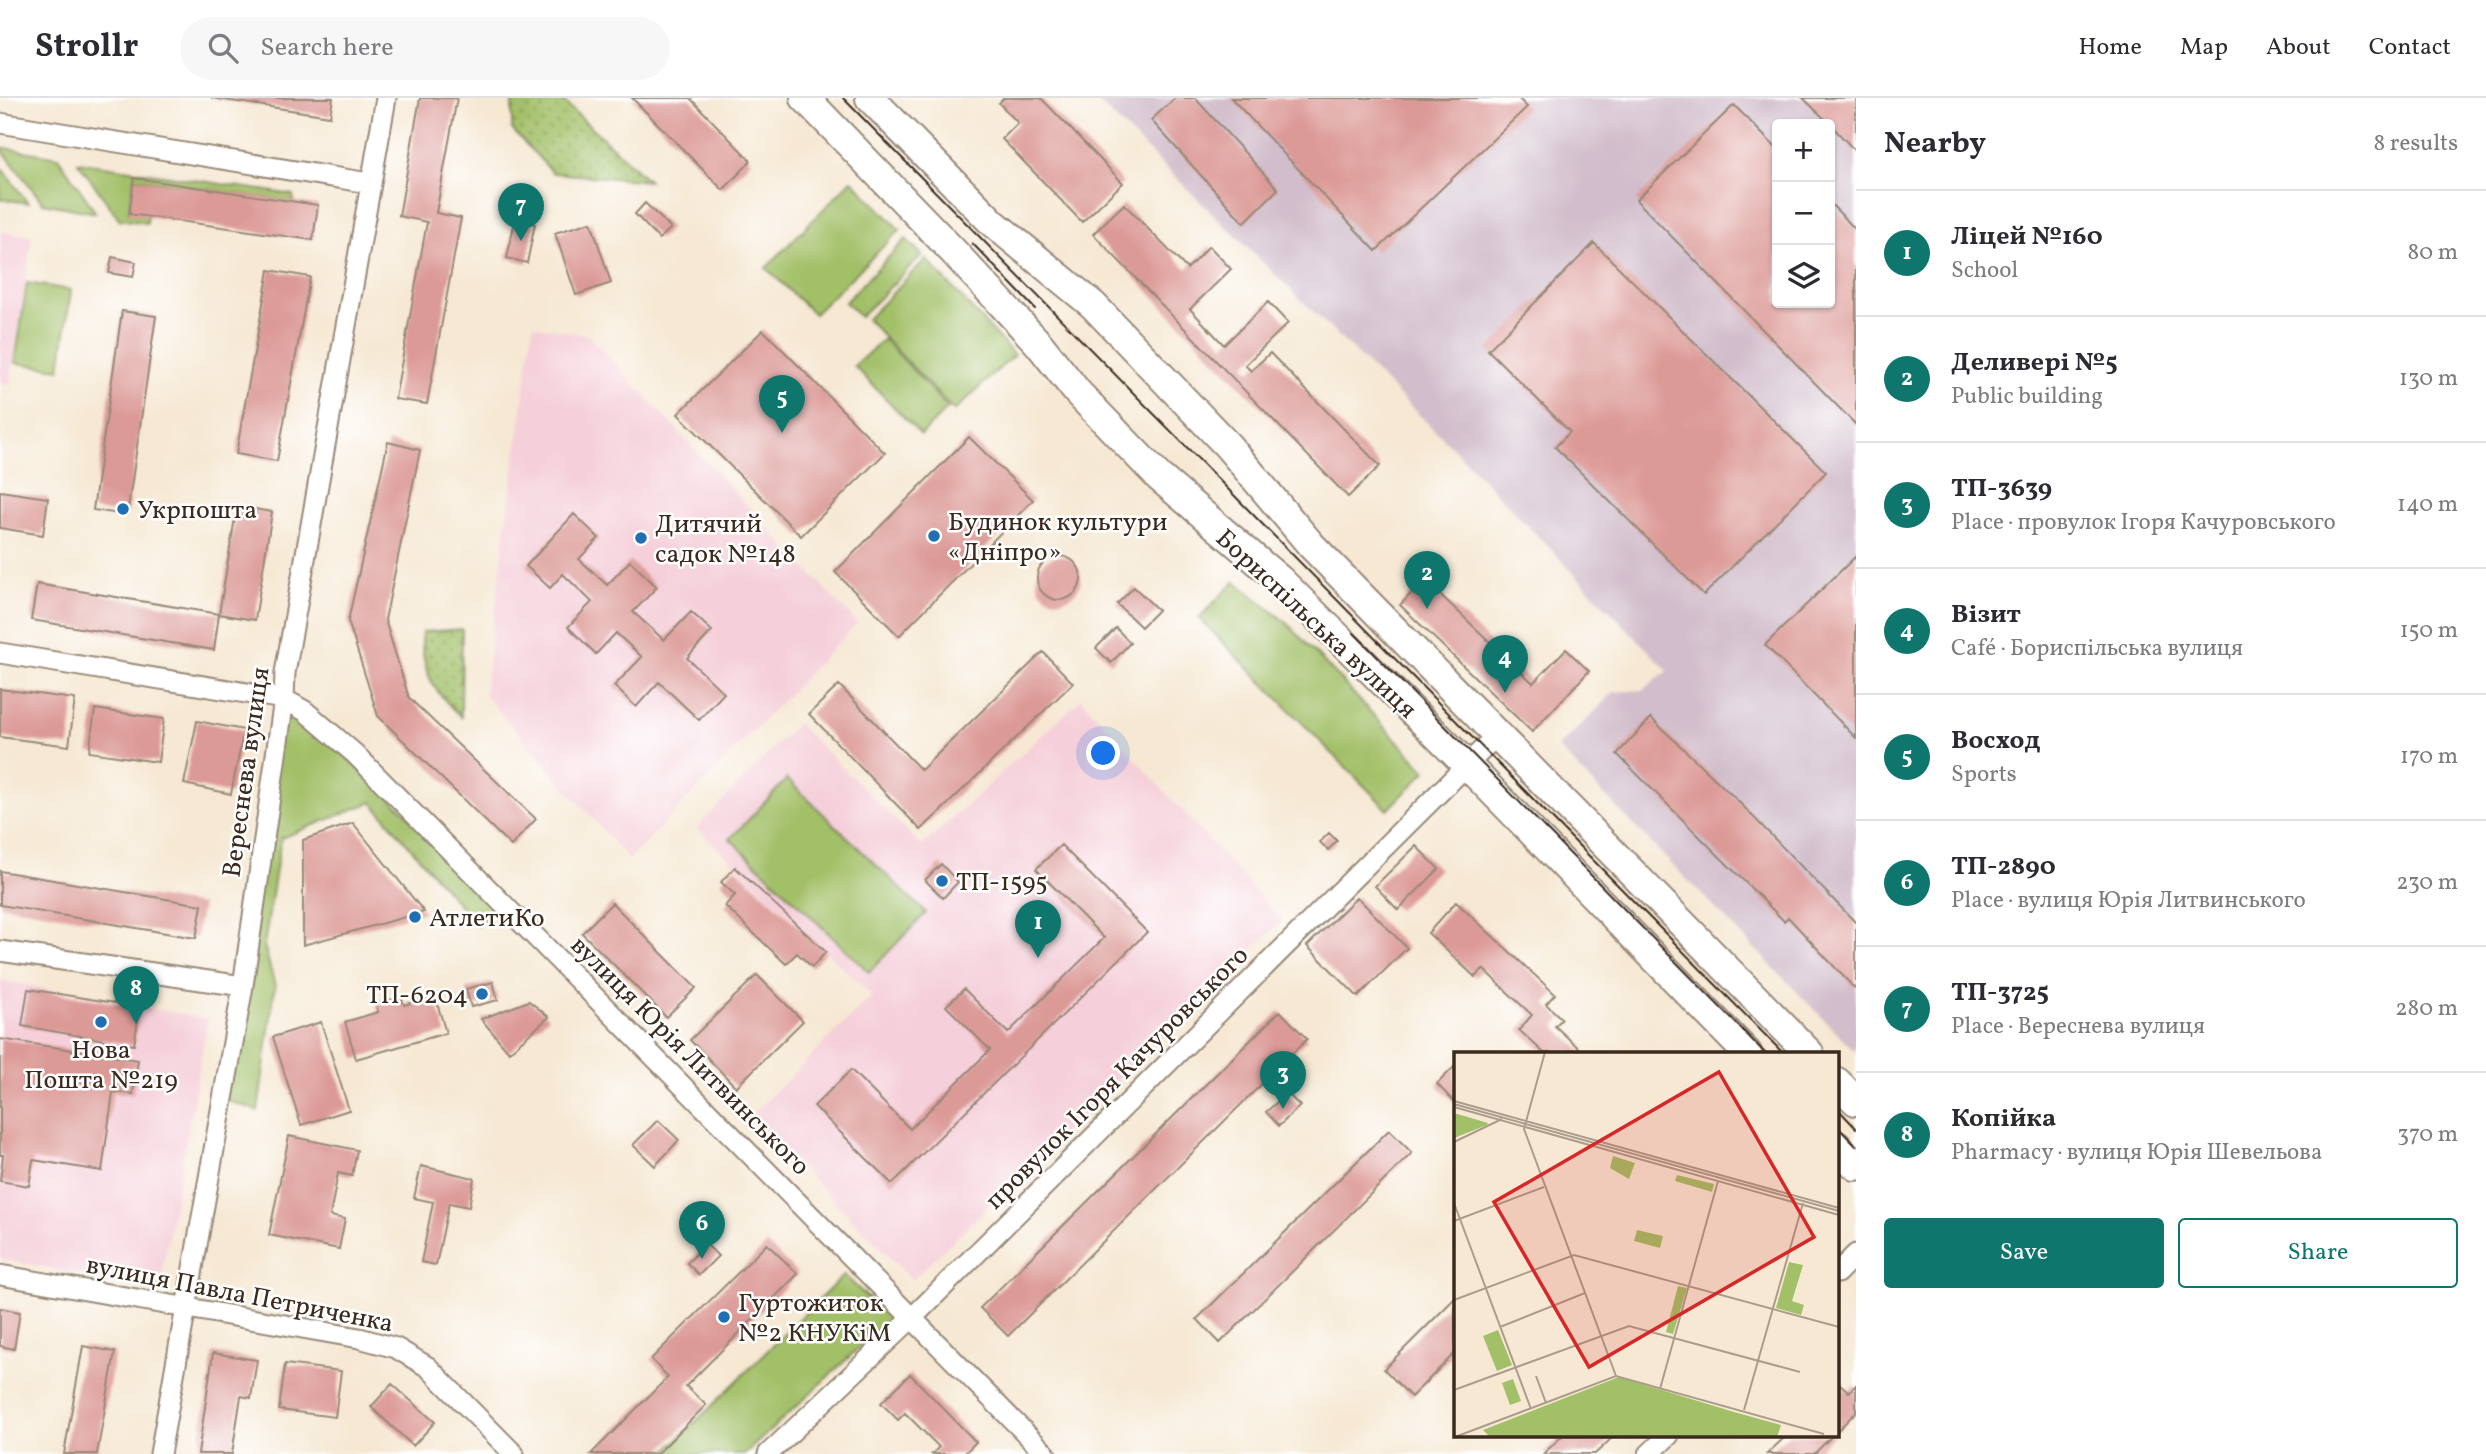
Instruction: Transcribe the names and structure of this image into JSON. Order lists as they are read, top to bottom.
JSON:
{
  "streets": {
    "main road": ["Бориспільська вулиця"],
    "street": [
      "Вереснева вулиця",
      "вулиця Юрія Литвинського",
      "провулок Ігоря Качуровського",
      "вулиця Павла Петриченка"
    ]
  },
  "crossings": [
    ["Бориспільська вулиця", "провулок Ігоря Качуровського"],
    ["Вереснева вулиця", "вулиця Юрія Литвинського"],
    ["Вереснева вулиця", "вулиця Павла Петриченка"],
    ["вулиця Юрія Литвинського", "провулок Ігоря Качуровського"]
  ],
  "places": [
    "Укрпошта",
    "Будинок культури «Дніпро»",
    "Дитячий садок №148",
    "ТП-1595",
    "АтлетиКо",
    "ТП-6204",
    "Нова Пошта №219",
    "Гуртожиток №2 КНУКіМ"
  ],
  "page": {
    "header": "Strollr",
    "search": "Search here",
    "nav": [
      "Home",
      "Map",
      "About",
      "Contact"
    ],
    "heading": ["Nearby", "8 results"],
    "map_buttons": ["+", "−"],
    "pins": [
      "7",
      "5",
      "2",
      "4",
      "1",
      "8",
      "3",
      "6"
    ],
    "list": [
      {
        "mark": "1",
        "name": "Ліцей №160",
        "note": "School",
        "value": "80 m"
      },
      {
        "mark": "2",
        "name": "Деливері №5",
        "note": "Public building",
        "value": "130 m"
      },
      {
        "mark": "3",
        "name": "ТП-3639",
        "note": "Place · провулок Ігоря Качуровського",
        "value": "140 m"
      },
      {
        "mark": "4",
        "name": "Візит",
        "note": "Café · Бориспільська вулиця",
        "value": "150 m"
      },
      {
        "mark": "5",
        "name": "Восход",
        "note": "Sports",
        "value": "170 m"
      },
      {
        "mark": "6",
        "name": "ТП-2890",
        "note": "Place · вулиця Юрія Литвинського",
        "value": "230 m"
      },
      {
        "mark": "7",
        "name": "ТП-3725",
        "note": "Place · Вереснева вулиця",
        "value": "280 m"
      },
      {
        "mark": "8",
        "name": "Копійка",
        "note": "Pharmacy · вулиця Юрія Шевельова",
        "value": "370 m"
      }
    ],
    "buttons": ["Save", "Share"]
  }
}
